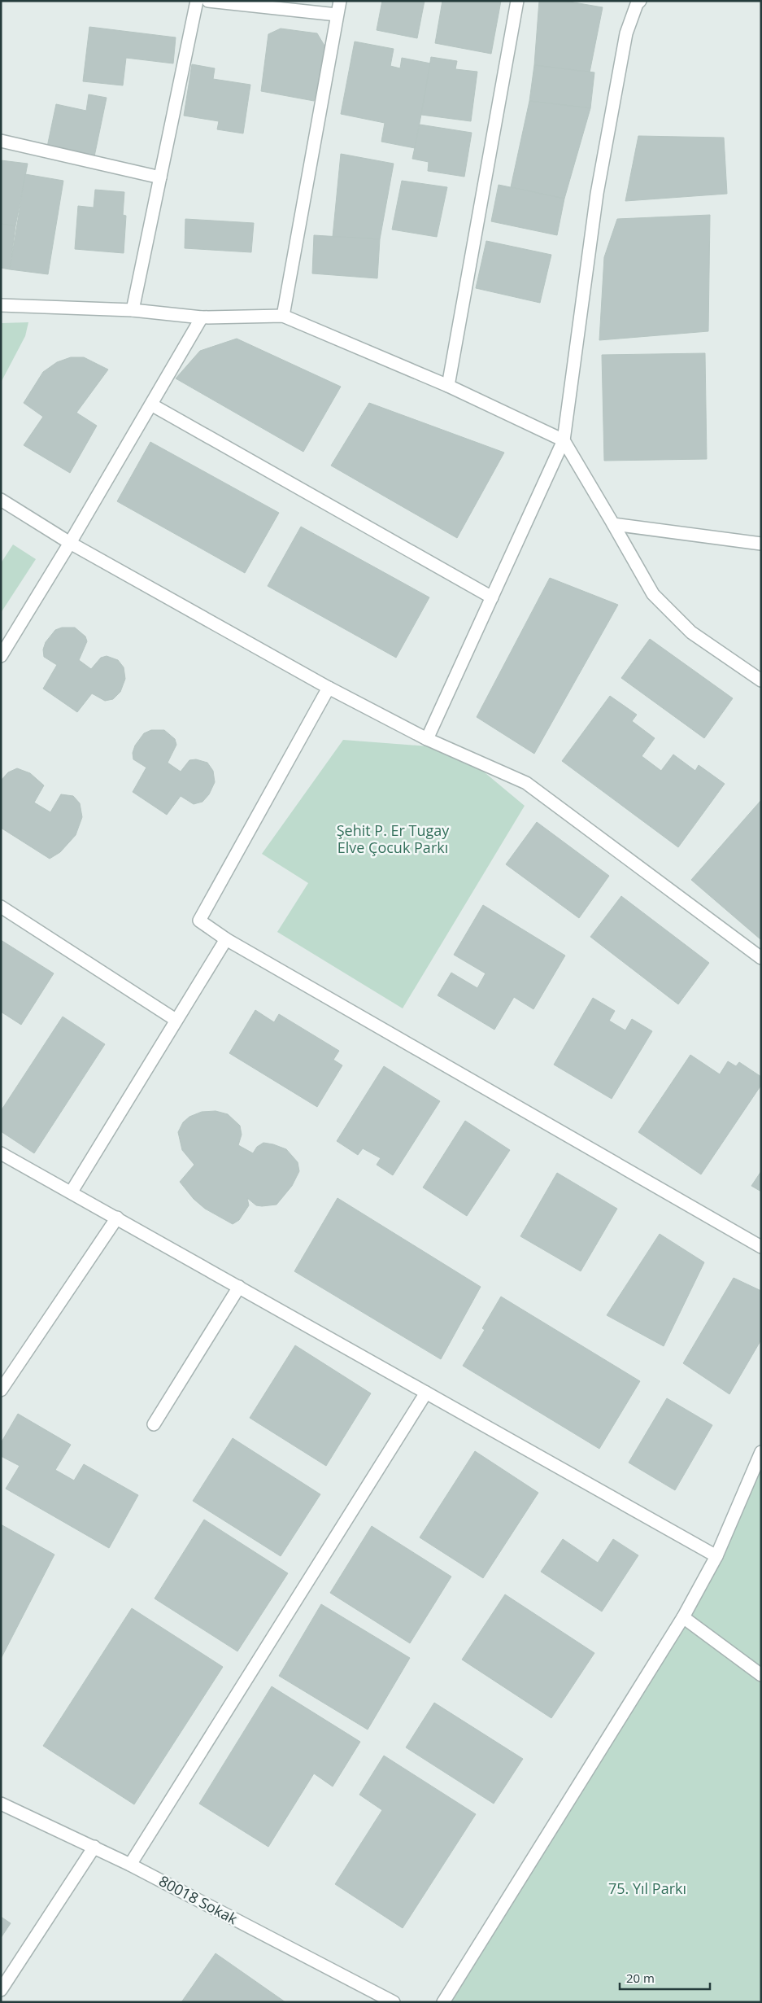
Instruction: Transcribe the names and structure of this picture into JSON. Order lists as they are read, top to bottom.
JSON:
{
  "streets": {
    "street": ["80018 Sokak"]
  },
  "parks": ["Şehit P. Er Tugay Elve Çocuk Parkı", "75. Yıl Parkı"],
  "scale_bar": "20 m"
}
